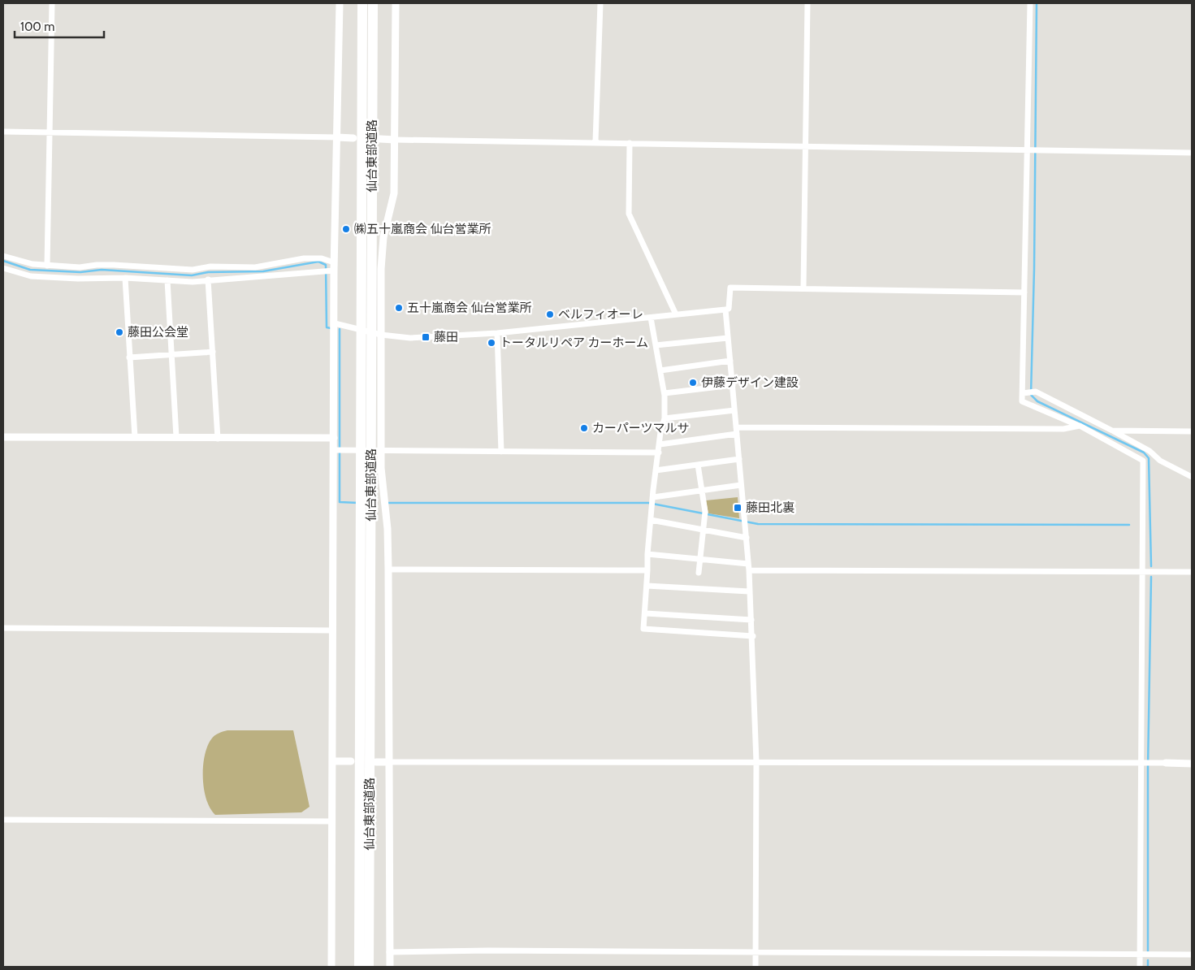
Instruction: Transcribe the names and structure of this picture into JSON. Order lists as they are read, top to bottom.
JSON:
{
  "streets": {
    "highway": ["仙台東部道路"]
  },
  "places": {
    "other": [
      "㈱五十嵐商会 仙台営業所",
      "五十嵐商会 仙台営業所",
      "ベルフィオーレ",
      "藤田公会堂",
      "トータルリペア カーホーム",
      "伊藤デザイン建設",
      "カーパーツマルサ"
    ],
    "transit": ["藤田", "藤田北裏"]
  },
  "scale_bar": "100 m"
}
